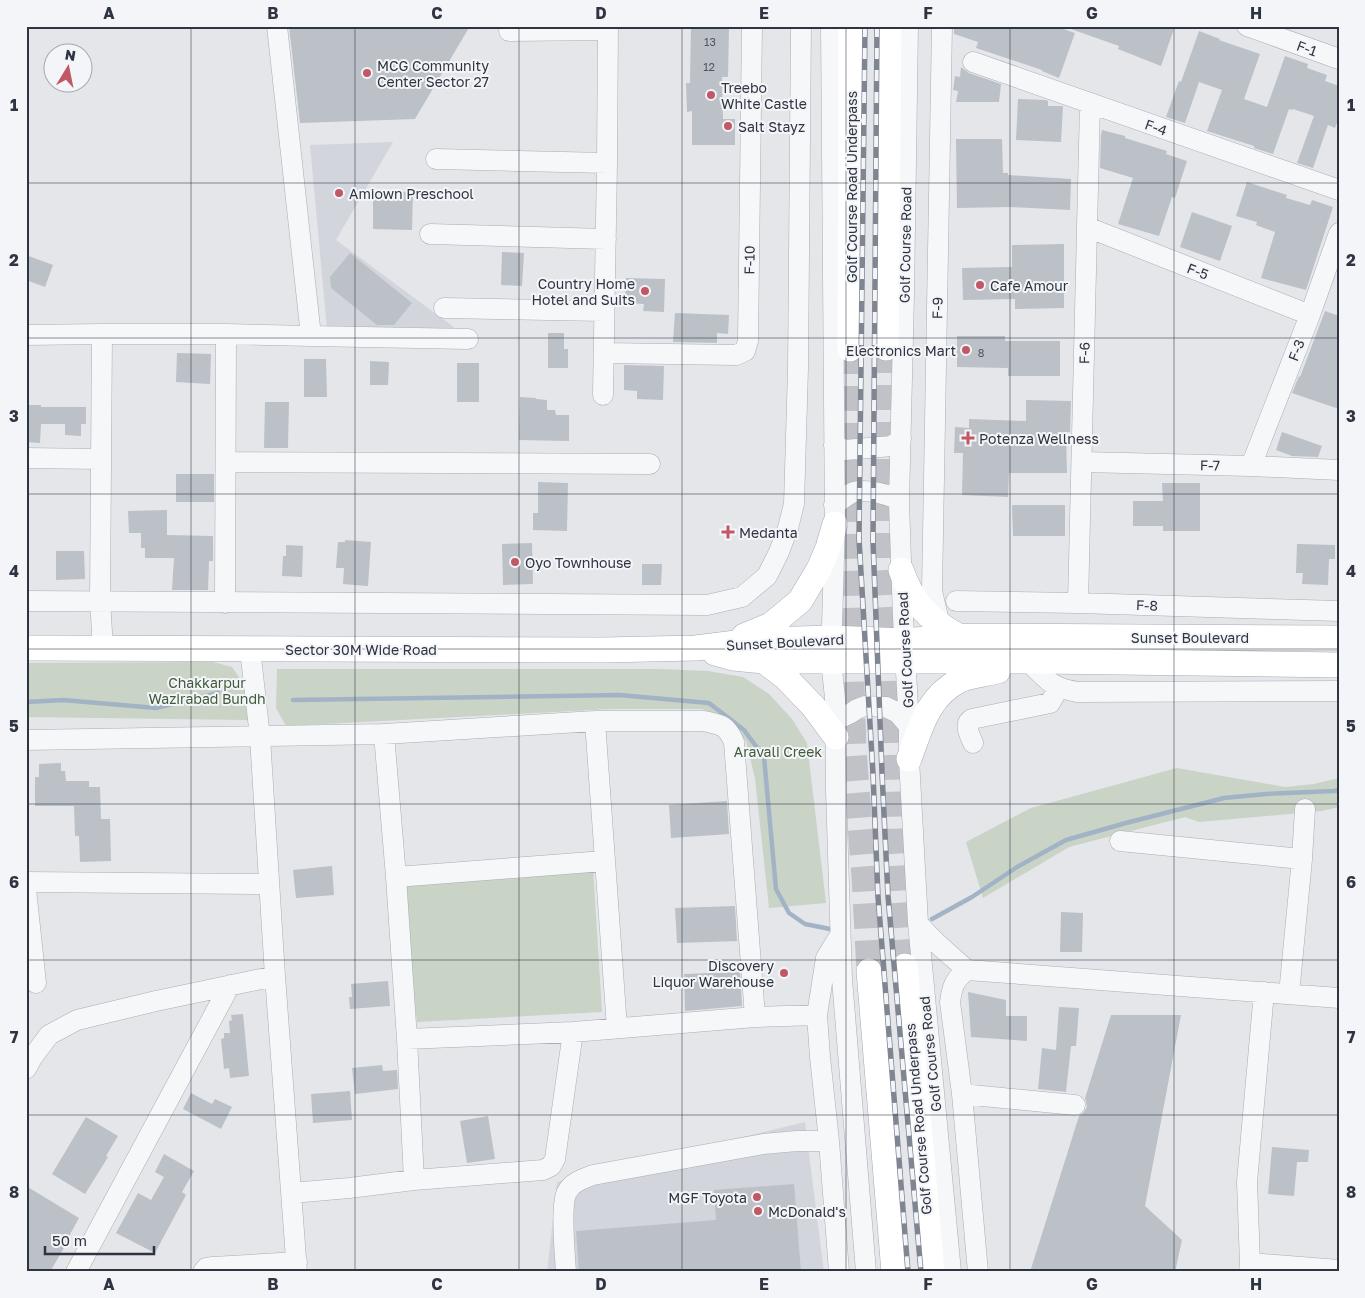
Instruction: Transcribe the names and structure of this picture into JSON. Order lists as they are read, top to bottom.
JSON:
{
  "streets": {
    "main road": ["Golf Course Road Underpass", "Sunset Boulevard", "Sector 30M Wide Road"],
    "street": [
      "F-1",
      "F-4",
      "Golf Course Road",
      "F-10",
      "F-5",
      "F-9",
      "F-3",
      "F-6",
      "F-7",
      "F-8"
    ]
  },
  "crossings": [
    ["F-4", "F-6"],
    ["Golf Course Road", "Sunset Boulevard"],
    ["F-5", "F-3"],
    ["F-5", "F-6"],
    ["F-9", "Sunset Boulevard"],
    ["F-3", "F-7"],
    ["F-6", "F-7"],
    ["F-6", "F-8"],
    ["Sunset Boulevard", "Sector 30M Wide Road"]
  ],
  "parks": ["Chakkarpur Wazirabad Bundh", "Aravali Creek"],
  "places": {
    "other": [
      "MCG Community Center Sector 27",
      "Treebo White Castle",
      "Salt Stayz",
      "Amiown Preschool",
      "Cafe Amour",
      "Country Home Hotel and Suits",
      "Electronics Mart",
      "Oyo Townhouse",
      "Discovery Liquor Warehouse",
      "MGF Toyota",
      "McDonald's"
    ],
    "health": ["Potenza Wellness", "Medanta"]
  },
  "house_numbers": ["13", "12", "8"],
  "scale_bar": "50 m",
  "north": "top",
  "grid": {
    "columns": [
      "A",
      "B",
      "C",
      "D",
      "E",
      "F",
      "G",
      "H"
    ],
    "rows": [
      "1",
      "2",
      "3",
      "4",
      "5",
      "6",
      "7",
      "8"
    ]
  }
}
